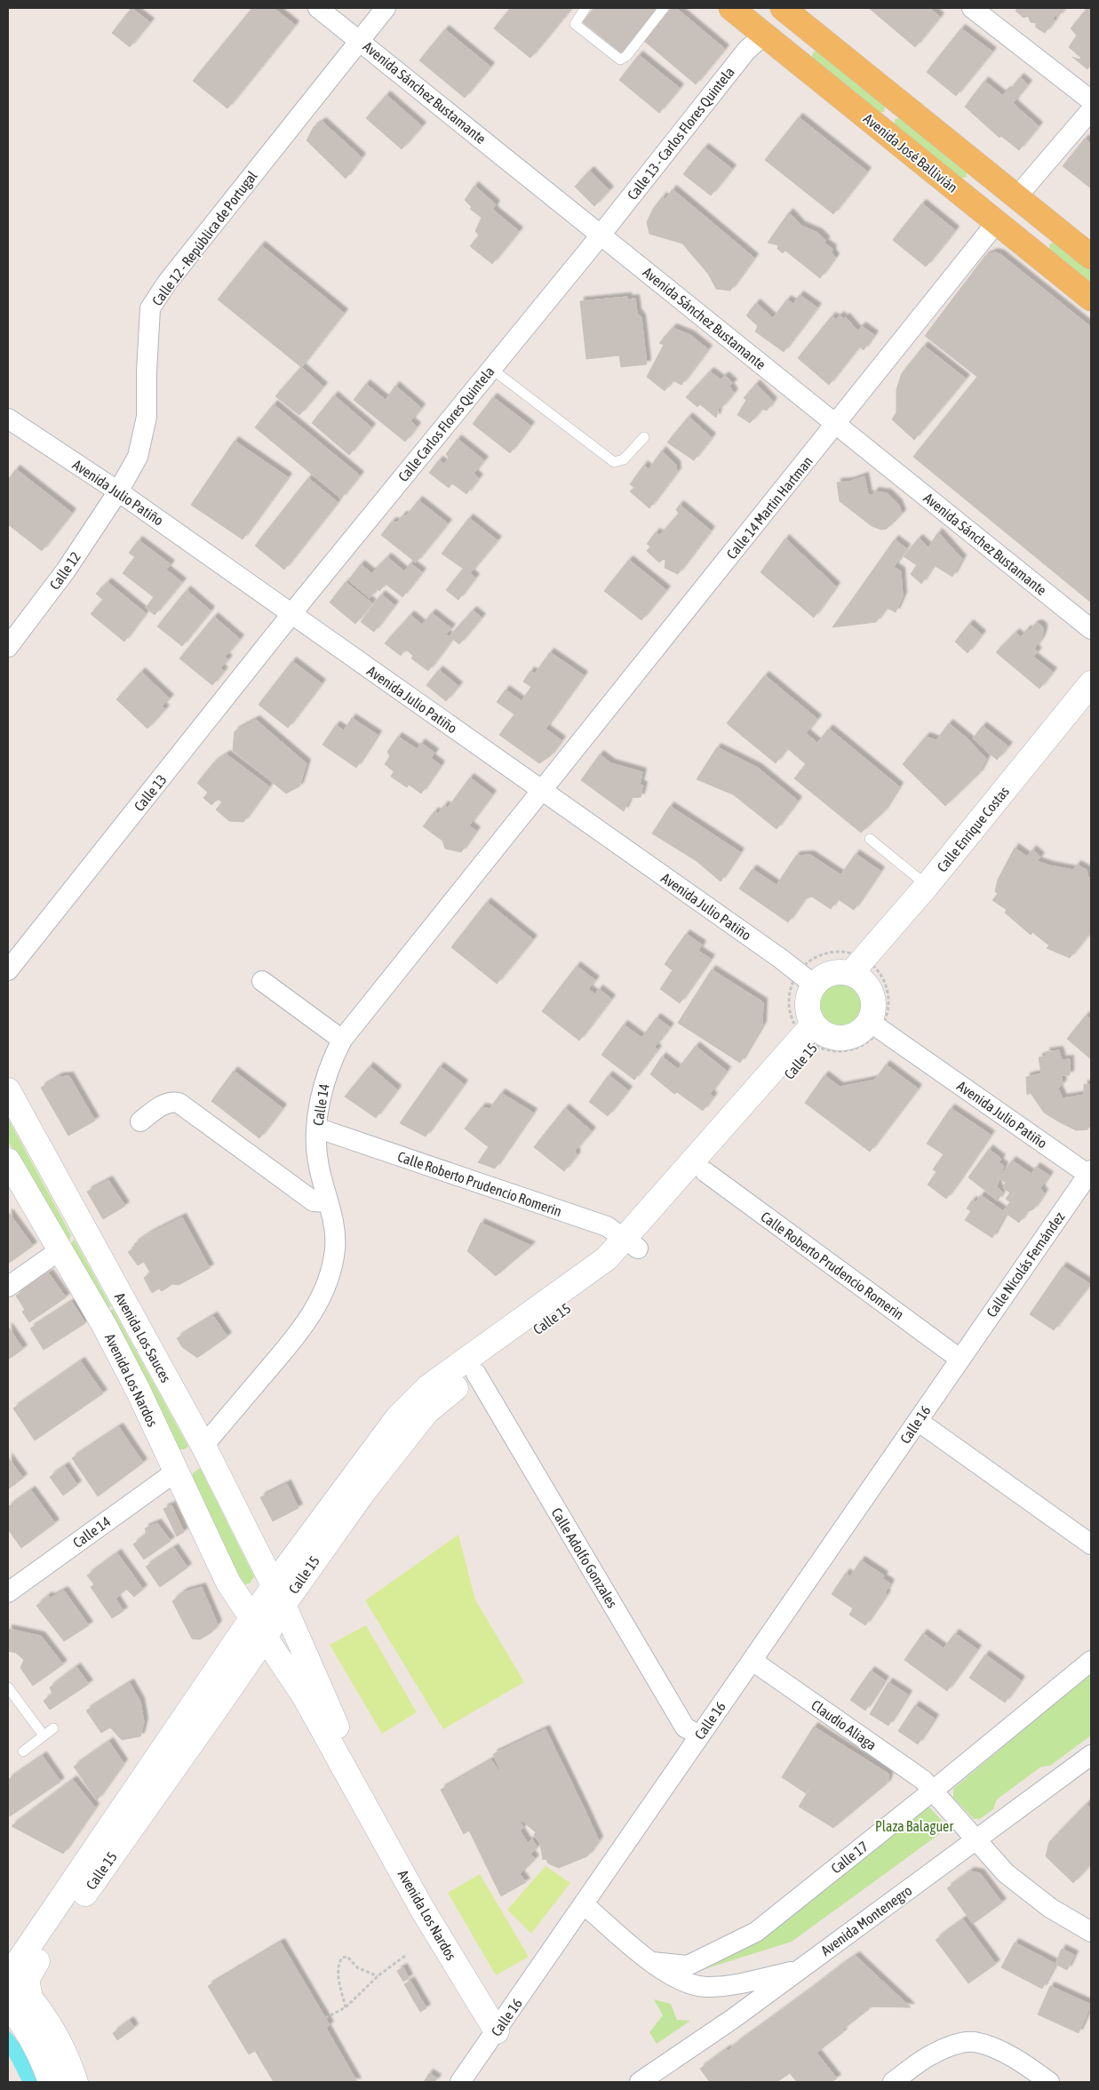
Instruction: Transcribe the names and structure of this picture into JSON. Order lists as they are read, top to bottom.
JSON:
{
  "streets": {
    "main road": ["Avenida José Ballivián"],
    "street": [
      "Avenida Sánchez Bustamante",
      "Calle 13 - Carlos Flores Quintela",
      "Calle 12 - República de Portugal",
      "Calle Carlos Flores Quintela",
      "Avenida Julio Patiño",
      "Calle 14 Martin Hartman",
      "Calle 12",
      "Calle 13",
      "Calle Enrique Costas",
      "Calle 15",
      "Calle 14",
      "Calle Roberto Prudencio Romerin",
      "Calle Nicolás Fernández",
      "Avenida Los Sauces",
      "Avenida Los Nardos",
      "Calle 16",
      "Calle Adolfo Gonzales",
      "Claudio Aliaga",
      "Calle 17",
      "Avenida Montenegro"
    ]
  },
  "crossings": [
    ["Avenida Sánchez Bustamante", "Calle 13 - Carlos Flores Quintela"],
    ["Avenida Sánchez Bustamante", "Calle 12 - República de Portugal"],
    ["Avenida Sánchez Bustamante", "Calle Carlos Flores Quintela"],
    ["Avenida Sánchez Bustamante", "Calle 14 Martin Hartman"],
    ["Calle 13 - Carlos Flores Quintela", "Avenida José Ballivián"],
    ["Calle 13 - Carlos Flores Quintela", "Calle Carlos Flores Quintela"],
    ["Avenida José Ballivián", "Calle 14 Martin Hartman"],
    ["Calle 12 - República de Portugal", "Avenida Julio Patiño"],
    ["Calle 12 - República de Portugal", "Calle 12"],
    ["Calle Carlos Flores Quintela", "Avenida Julio Patiño"],
    ["Calle Carlos Flores Quintela", "Calle 13"],
    ["Avenida Julio Patiño", "Calle 14 Martin Hartman"],
    ["Avenida Julio Patiño", "Calle 12"],
    ["Avenida Julio Patiño", "Calle 13"],
    ["Avenida Julio Patiño", "Calle Enrique Costas"],
    ["Avenida Julio Patiño", "Calle 15"],
    ["Avenida Julio Patiño", "Calle 14"],
    ["Avenida Julio Patiño", "Calle Nicolás Fernández"],
    ["Calle 14 Martin Hartman", "Calle 14"],
    ["Calle Enrique Costas", "Calle 15"],
    ["Calle 15", "Calle Roberto Prudencio Romerin"],
    ["Calle 15", "Avenida Los Sauces"],
    ["Calle 15", "Avenida Los Nardos"],
    ["Calle 15", "Calle Adolfo Gonzales"],
    ["Calle 14", "Calle Roberto Prudencio Romerin"],
    ["Calle 14", "Avenida Los Sauces"],
    ["Calle 14", "Avenida Los Nardos"],
    ["Calle Roberto Prudencio Romerin", "Calle Nicolás Fernández"],
    ["Calle Roberto Prudencio Romerin", "Calle 16"],
    ["Calle Nicolás Fernández", "Calle 16"],
    ["Avenida Los Sauces", "Avenida Los Nardos"],
    ["Avenida Los Nardos", "Calle 16"],
    ["Calle 16", "Calle Adolfo Gonzales"],
    ["Calle 16", "Claudio Aliaga"],
    ["Claudio Aliaga", "Calle 17"],
    ["Claudio Aliaga", "Avenida Montenegro"]
  ],
  "parks": ["Plaza Balaguer"]
}
